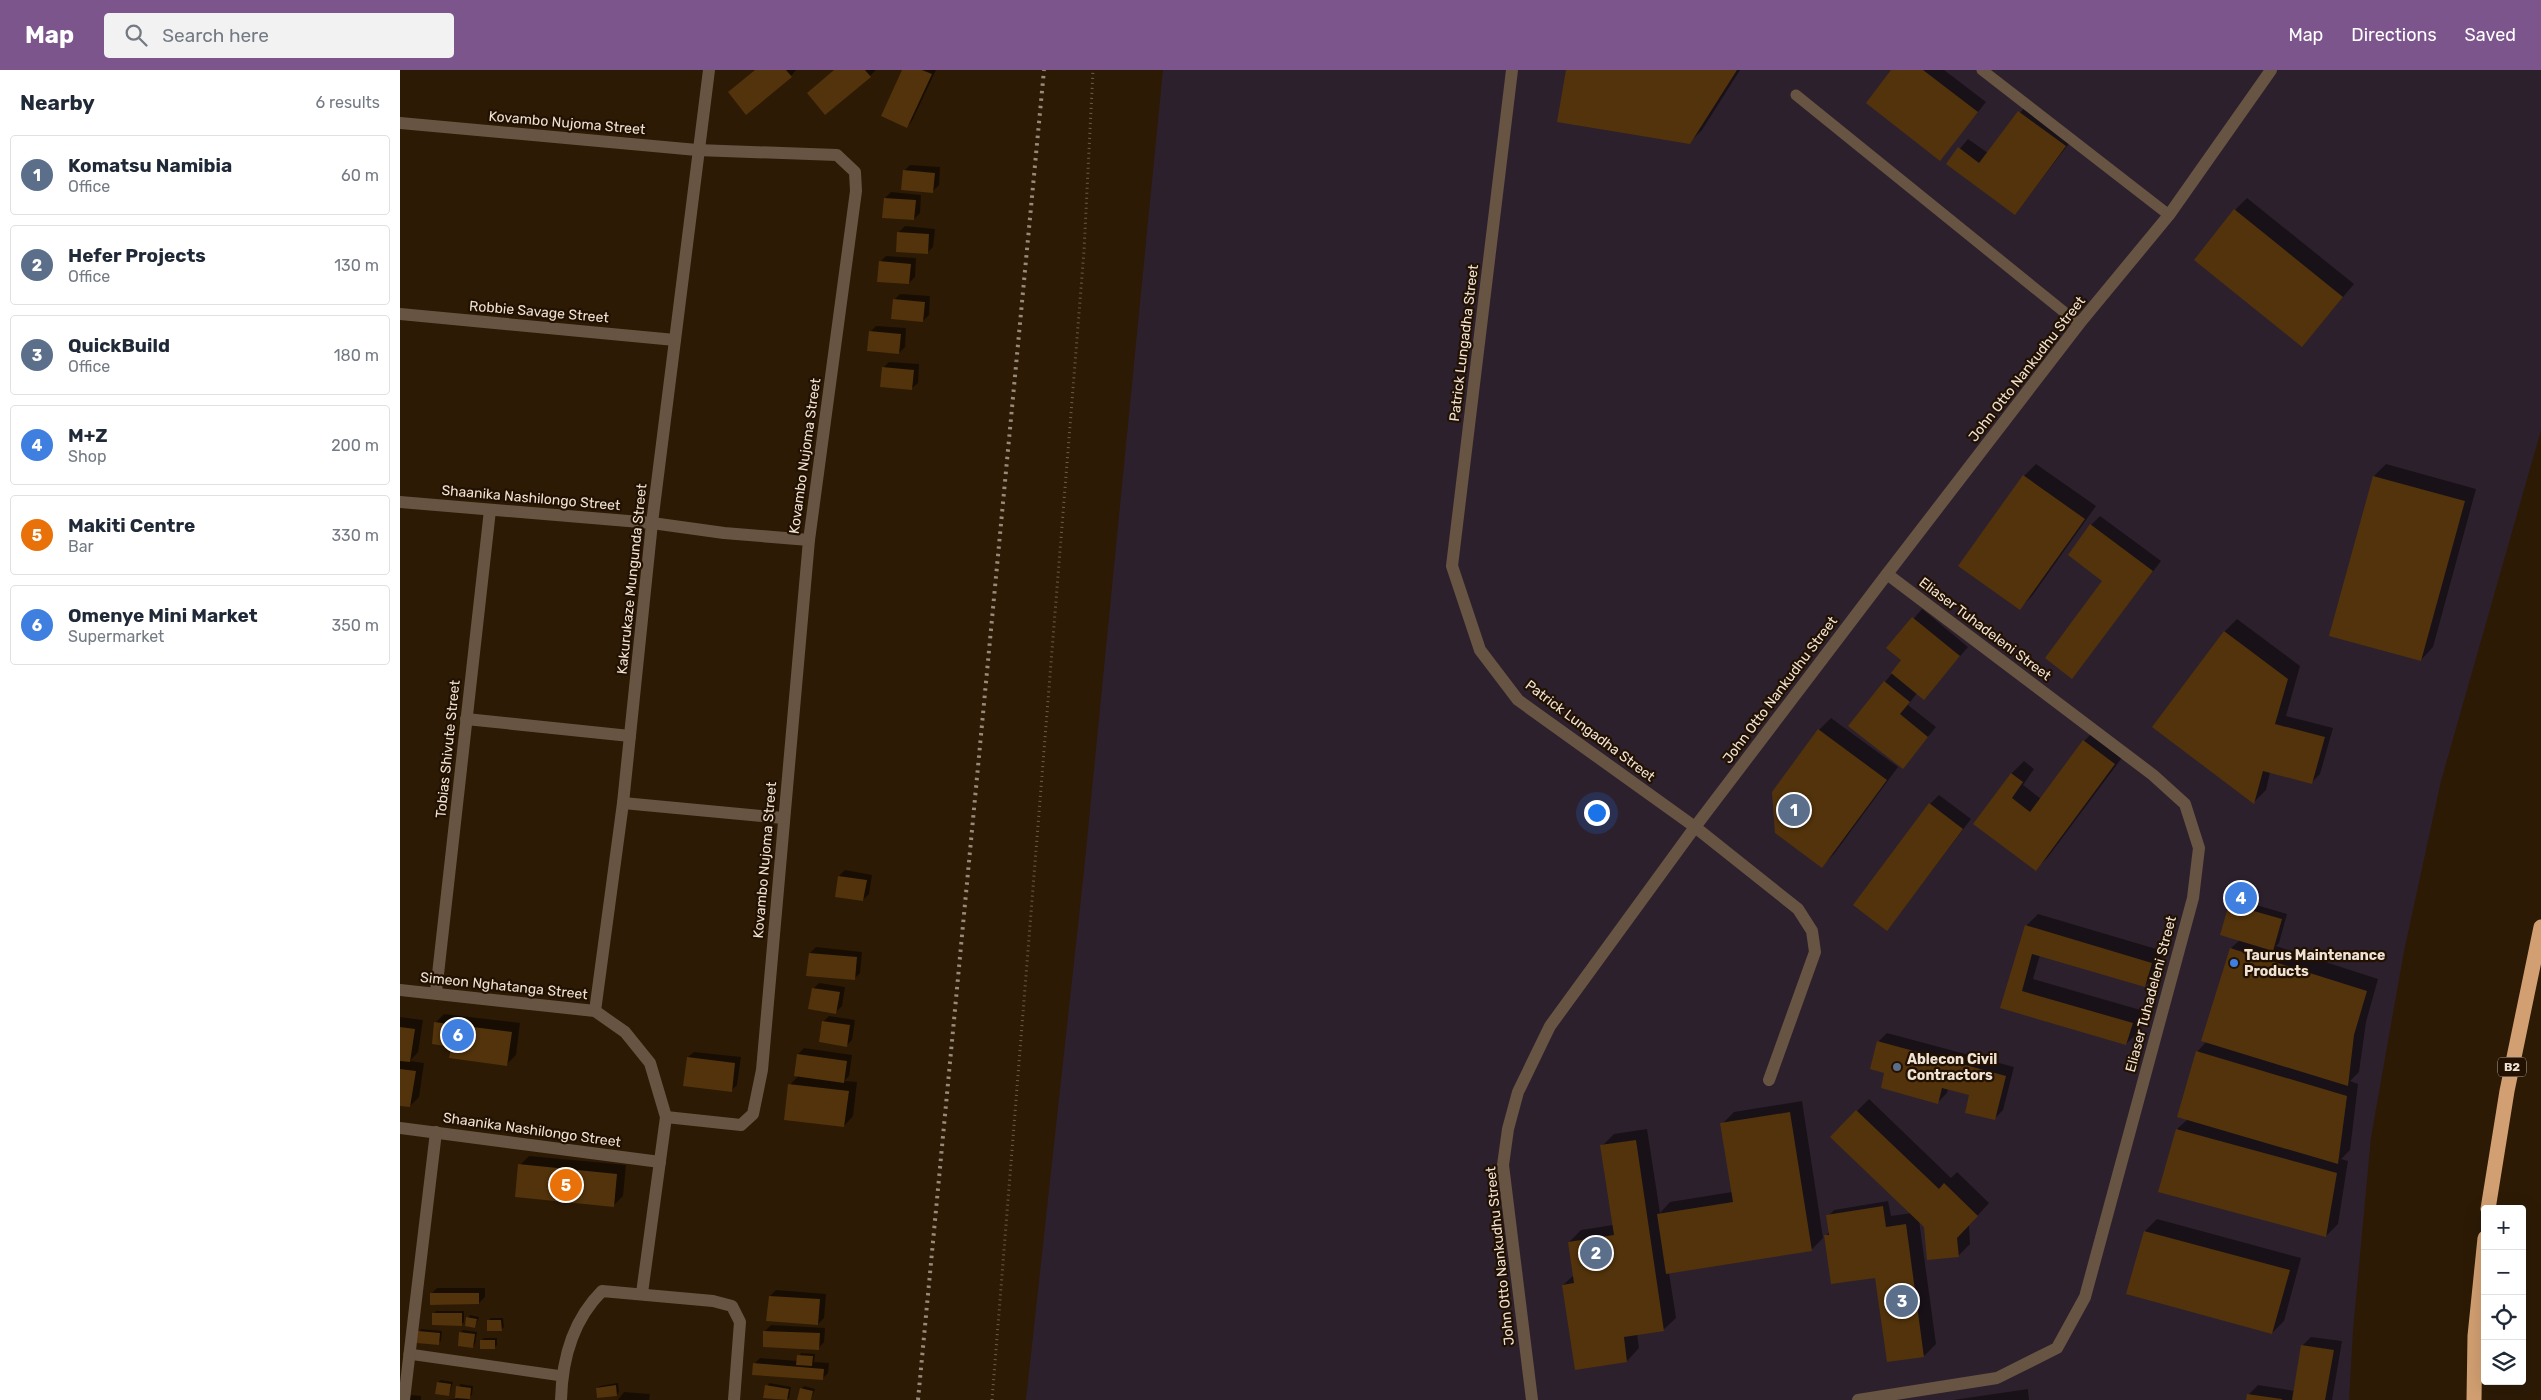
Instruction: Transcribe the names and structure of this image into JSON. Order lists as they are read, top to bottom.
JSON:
{
  "streets": {
    "highway": ["B2"],
    "street": [
      "Kovambo Nujoma Street",
      "Robbie Savage Street",
      "Patrick Lungadha Street",
      "John Otto Nankudhu Street",
      "Shaanika Nashilongo Street",
      "Kakurukaze Mungunda Street",
      "Eliaser Tuhadeleni Street",
      "Tobias Shivute Street",
      "Simeon Nghatanga Street"
    ]
  },
  "crossings": [
    ["Kovambo Nujoma Street", "Shaanika Nashilongo Street"],
    ["Kovambo Nujoma Street", "Kakurukaze Mungunda Street"],
    ["Kovambo Nujoma Street", "Simeon Nghatanga Street"],
    ["Robbie Savage Street", "Kakurukaze Mungunda Street"],
    ["Patrick Lungadha Street", "John Otto Nankudhu Street"],
    ["John Otto Nankudhu Street", "Eliaser Tuhadeleni Street"],
    ["Shaanika Nashilongo Street", "Kakurukaze Mungunda Street"],
    ["Shaanika Nashilongo Street", "Tobias Shivute Street"],
    ["Shaanika Nashilongo Street", "Simeon Nghatanga Street"],
    ["Kakurukaze Mungunda Street", "Simeon Nghatanga Street"],
    ["Tobias Shivute Street", "Simeon Nghatanga Street"]
  ],
  "places": ["Taurus Maintenance Products", "Ablecon Civil Contractors"],
  "page": {
    "header": "Map",
    "search": "Search here",
    "nav": ["Map", "Directions", "Saved"],
    "heading": ["Nearby", "6 results"],
    "list": [
      {
        "mark": "1",
        "name": "Komatsu Namibia",
        "note": "Office",
        "value": "60 m"
      },
      {
        "mark": "2",
        "name": "Hefer Projects",
        "note": "Office",
        "value": "130 m"
      },
      {
        "mark": "3",
        "name": "QuickBuild",
        "note": "Office",
        "value": "180 m"
      },
      {
        "mark": "4",
        "name": "M+Z",
        "note": "Shop",
        "value": "200 m"
      },
      {
        "mark": "5",
        "name": "Makiti Centre",
        "note": "Bar",
        "value": "330 m"
      },
      {
        "mark": "6",
        "name": "Omenye Mini Market",
        "note": "Supermarket",
        "value": "350 m"
      }
    ],
    "pins": [
      "1",
      "4",
      "6",
      "5",
      "2",
      "3"
    ],
    "map_buttons": ["+", "−"]
  }
}
